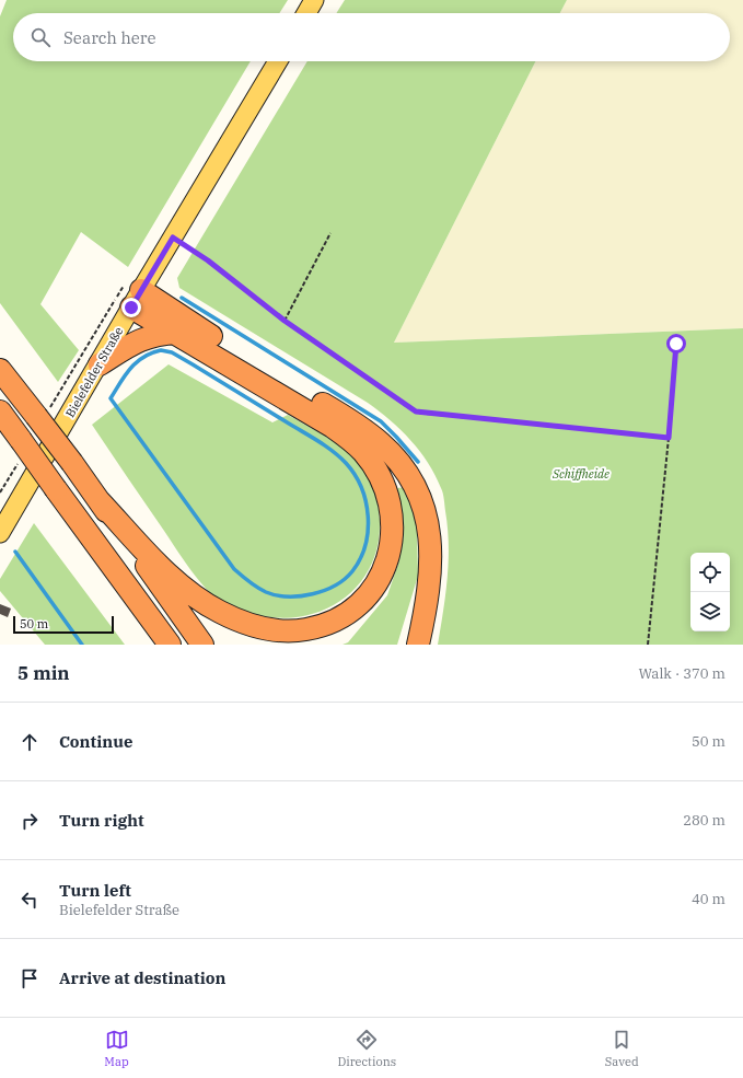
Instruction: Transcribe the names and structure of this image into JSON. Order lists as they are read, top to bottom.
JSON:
{
  "streets": {
    "main road": ["Bielefelder Straße"]
  },
  "parks": ["Schiffheide"],
  "scale_bar": "50 m",
  "page": {
    "search": "Search here",
    "scale": "50 m",
    "heading": ["5 min", "Walk · 370 m"],
    "list": [
      ["Continue", "50 m"],
      ["Turn right", "280 m"],
      ["Turn left", "Bielefelder Straße", "40 m"],
      "Arrive at destination"
    ],
    "nav": ["Map", "Directions", "Saved"]
  }
}
